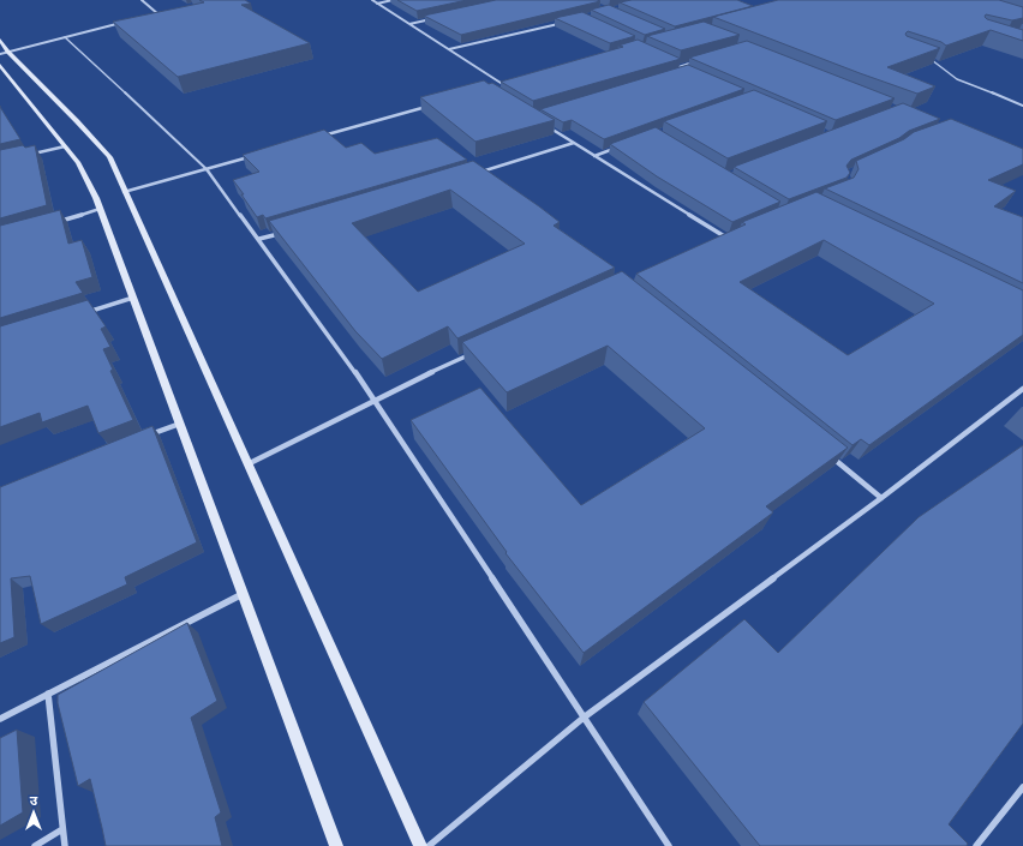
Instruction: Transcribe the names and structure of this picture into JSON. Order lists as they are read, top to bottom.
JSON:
{
  "north": "top"
}
